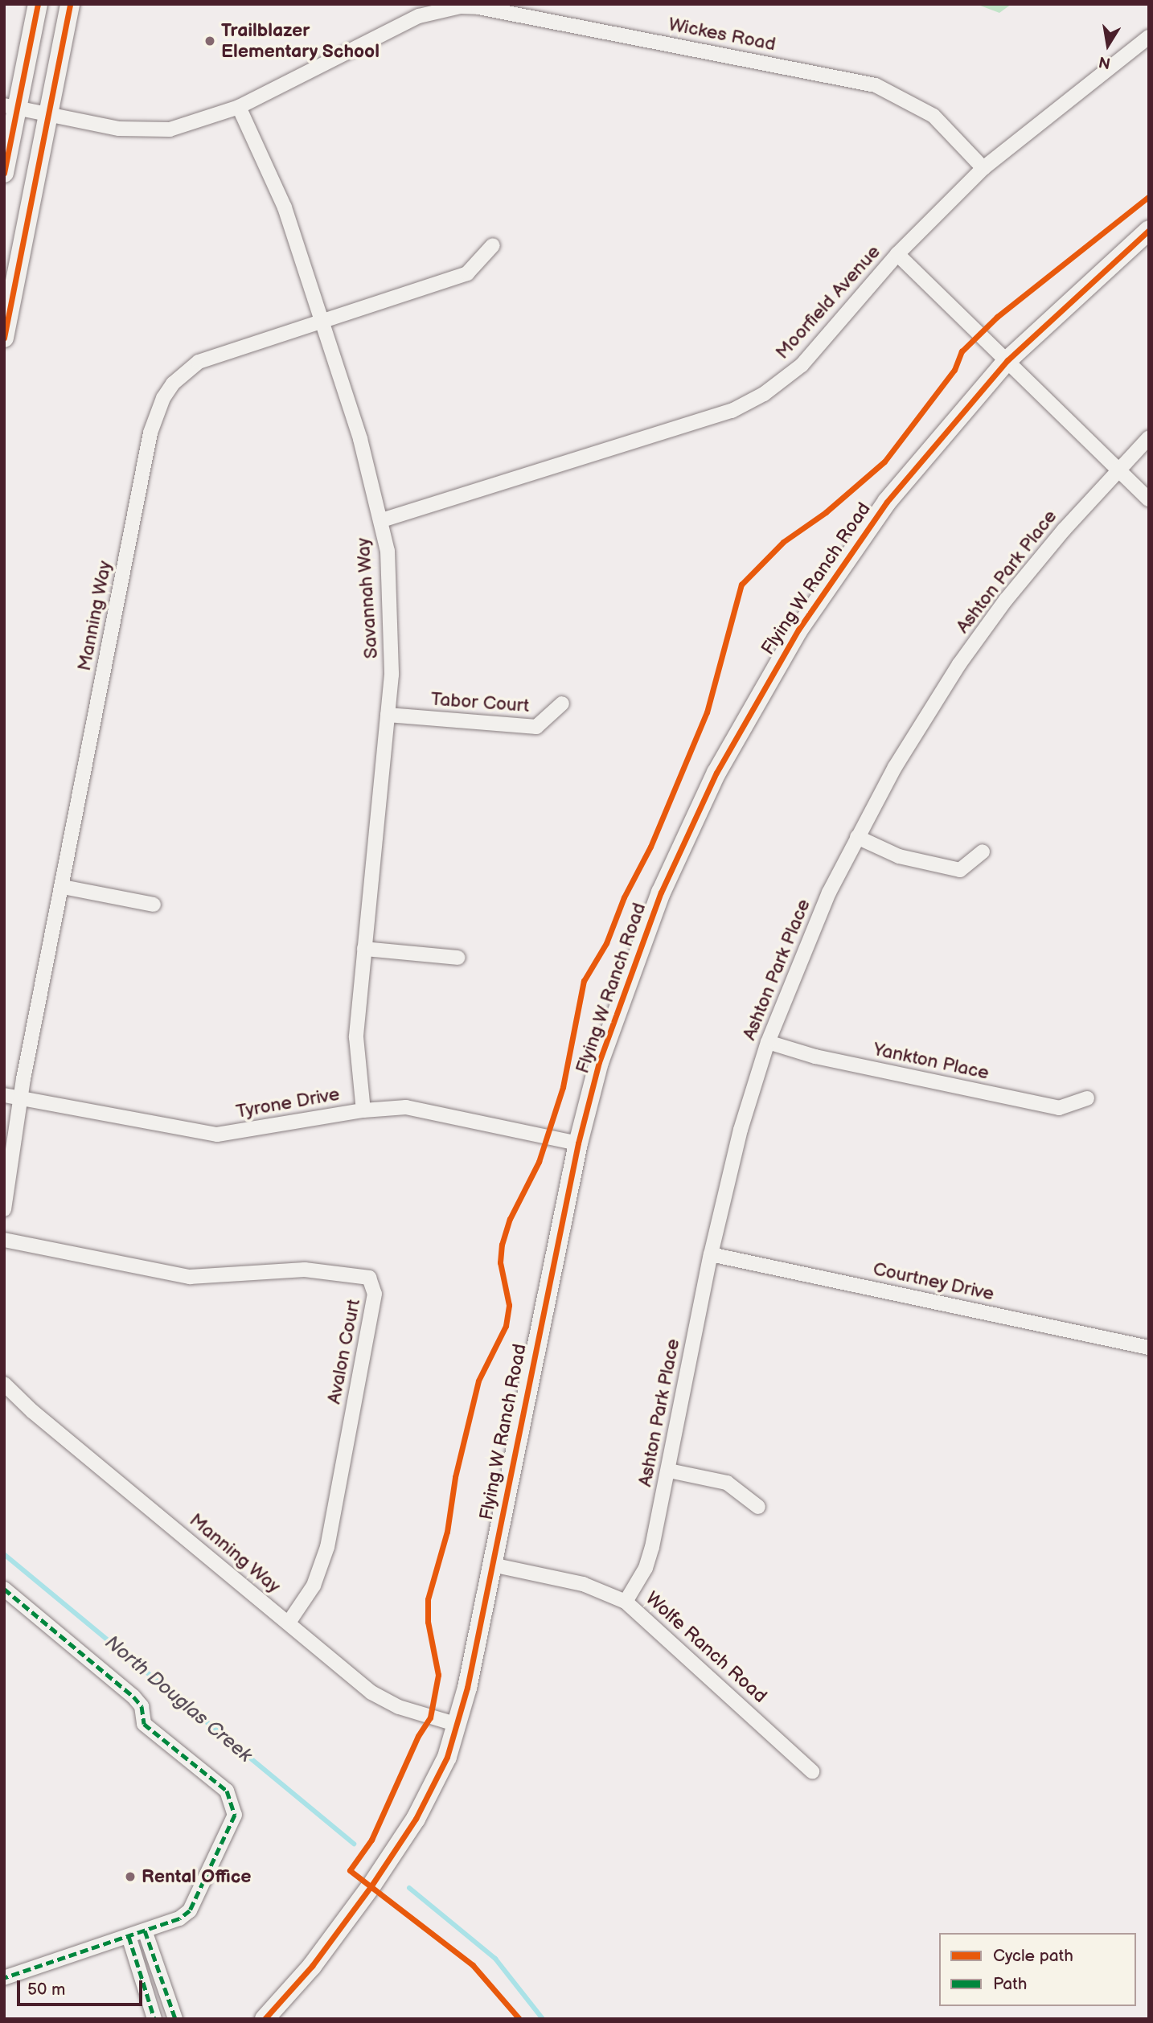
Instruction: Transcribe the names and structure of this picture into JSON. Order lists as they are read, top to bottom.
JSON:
{
  "streets": {
    "street": [
      "Wickes Road",
      "Moorfield Avenue",
      "Ashton Park Place",
      "Flying W Ranch Road",
      "Savannah Way",
      "Manning Way",
      "Tabor Court",
      "Yankton Place",
      "Tyrone Drive",
      "Courtney Drive",
      "Avalon Court",
      "Wolfe Ranch Road"
    ]
  },
  "crossings": [
    ["Wickes Road", "Moorfield Avenue"],
    ["Wickes Road", "Savannah Way"],
    ["Moorfield Avenue", "Savannah Way"],
    ["Ashton Park Place", "Yankton Place"],
    ["Ashton Park Place", "Courtney Drive"],
    ["Ashton Park Place", "Wolfe Ranch Road"],
    ["Flying W Ranch Road", "Manning Way"],
    ["Flying W Ranch Road", "Tyrone Drive"],
    ["Flying W Ranch Road", "Wolfe Ranch Road"],
    ["Savannah Way", "Manning Way"],
    ["Savannah Way", "Tabor Court"],
    ["Savannah Way", "Tyrone Drive"],
    ["Manning Way", "Tyrone Drive"],
    ["Manning Way", "Avalon Court"]
  ],
  "water": ["North Douglas Creek"],
  "places": ["Trailblazer Elementary School", "Rental Office"],
  "legend": ["Cycle path", "Path"],
  "scale_bar": "50 m",
  "north": "bottom"
}
